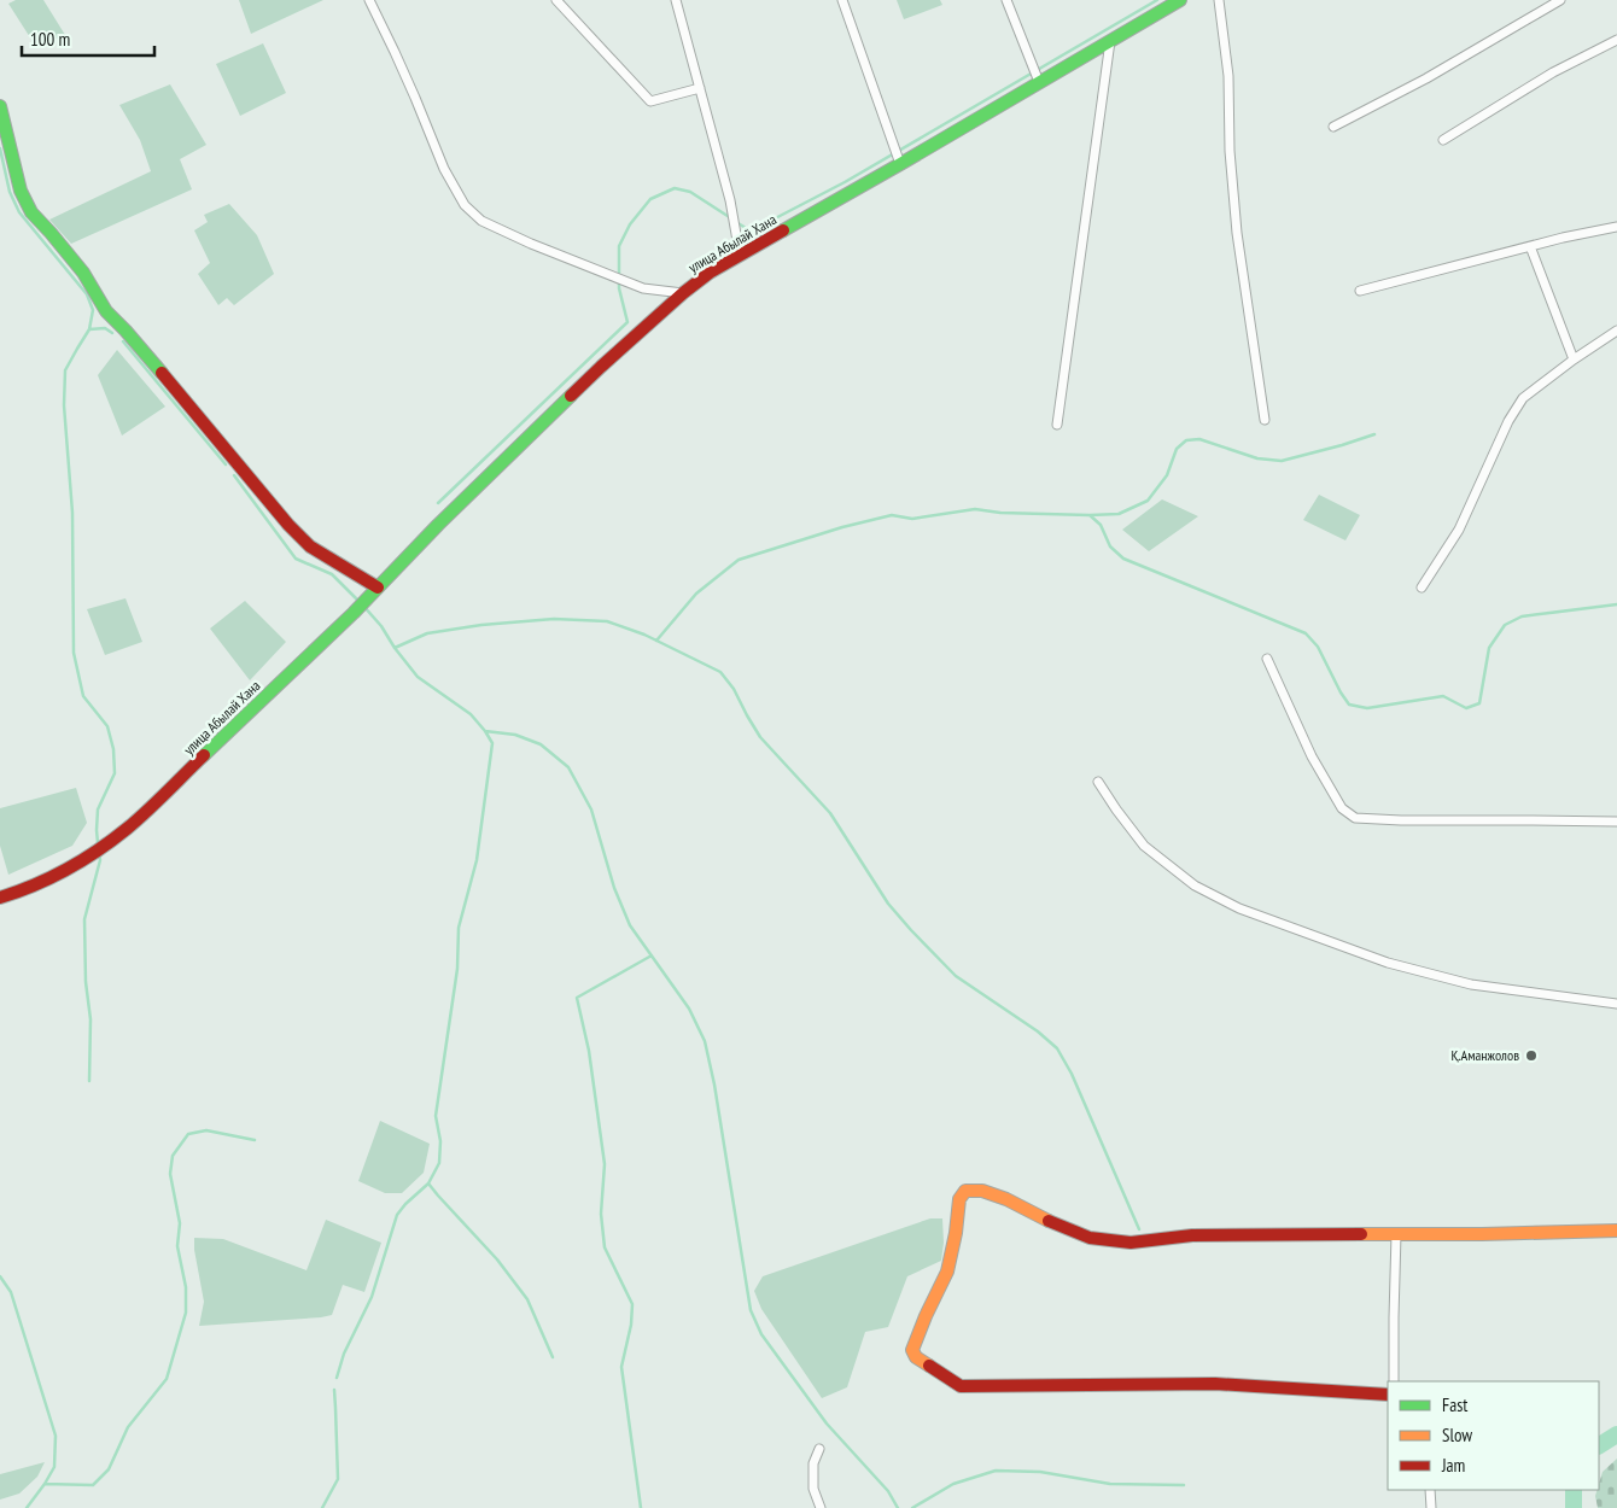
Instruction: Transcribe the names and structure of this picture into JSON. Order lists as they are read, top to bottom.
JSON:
{
  "streets": {
    "street": ["улица Абылай Хана"]
  },
  "places": ["Қ.Аманжолов"],
  "legend": ["Fast", "Slow", "Jam"],
  "scale_bar": "100 m"
}
